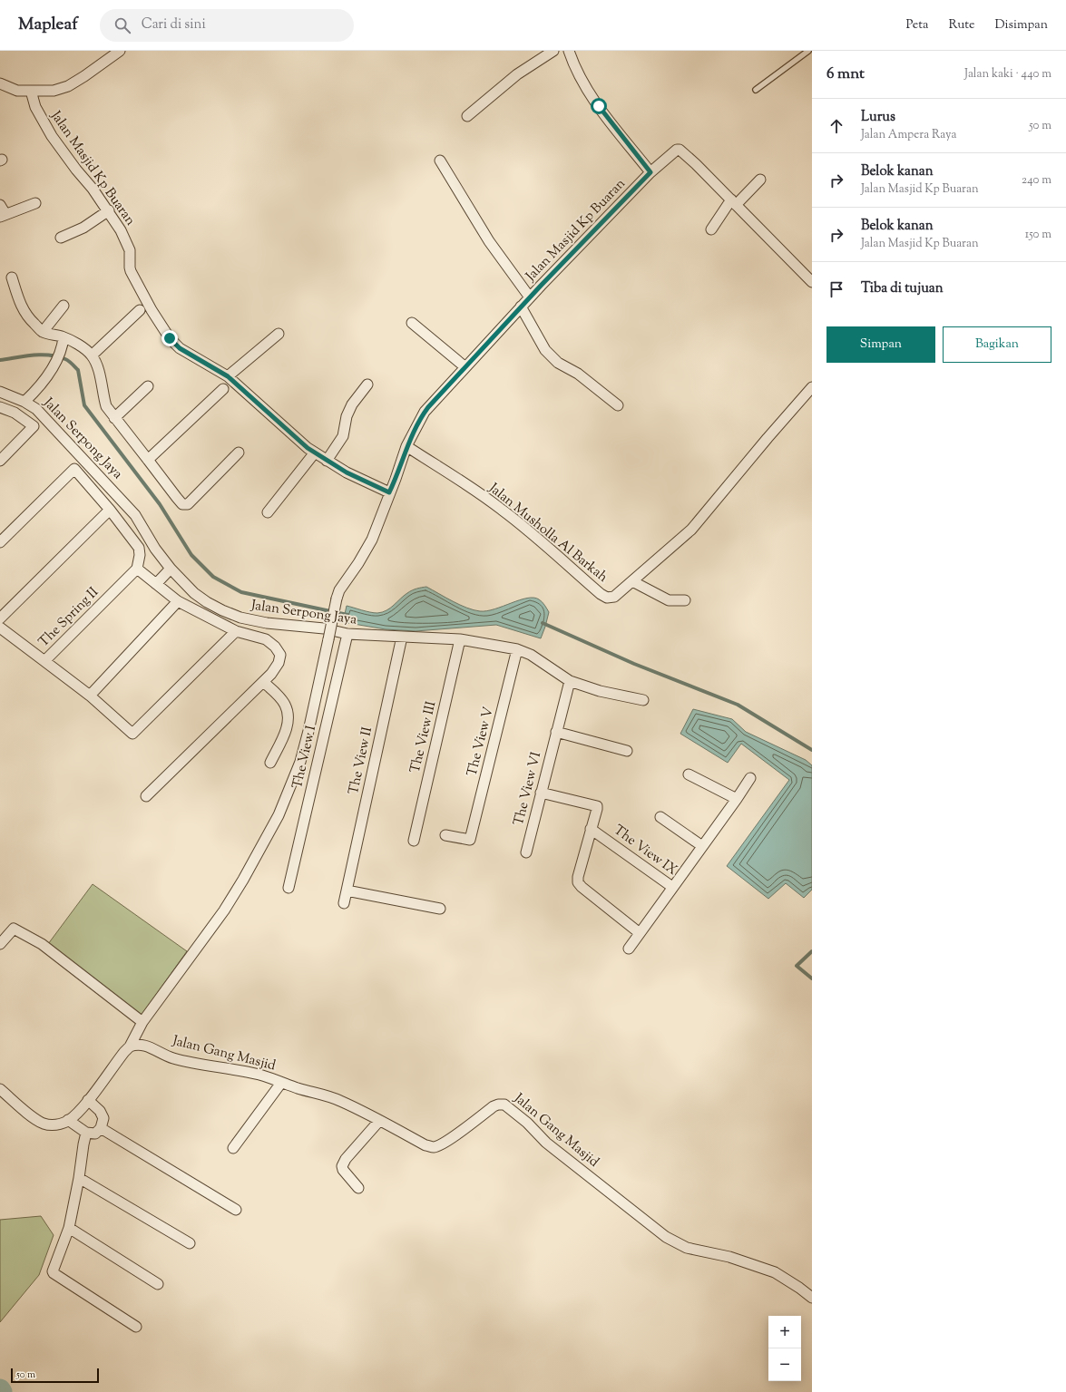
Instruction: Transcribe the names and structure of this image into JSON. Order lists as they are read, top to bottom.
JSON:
{
  "streets": {
    "street": [
      "Jalan Masjid Kp Buaran",
      "Jalan Serpong Jaya",
      "Jalan Musholla Al Barkah",
      "The Spring II",
      "The View III",
      "The View V",
      "The View I",
      "The View II",
      "The View VI",
      "The View IX",
      "Jalan Gang Masjid"
    ]
  },
  "crossings": [
    ["Jalan Masjid Kp Buaran", "Jalan Musholla Al Barkah"],
    ["Jalan Serpong Jaya", "The View III"],
    ["Jalan Serpong Jaya", "The View V"],
    ["Jalan Serpong Jaya", "The View I"],
    ["Jalan Serpong Jaya", "The View II"],
    ["Jalan Serpong Jaya", "The View VI"],
    ["The View VI", "The View IX"]
  ],
  "scale_bar": "50 m",
  "page": {
    "header": "Mapleaf",
    "search": "Cari di sini",
    "nav": ["Peta", "Rute", "Disimpan"],
    "heading": ["6 mnt", "Jalan kaki · 440 m"],
    "list": [
      ["Lurus", "Jalan Ampera Raya", "50 m"],
      ["Belok kanan", "Jalan Masjid Kp Buaran", "240 m"],
      ["Belok kanan", "Jalan Masjid Kp Buaran", "150 m"],
      "Tiba di tujuan"
    ],
    "buttons": ["Simpan", "Bagikan"],
    "map_buttons": ["+", "−"],
    "scale": "50 m"
  }
}
